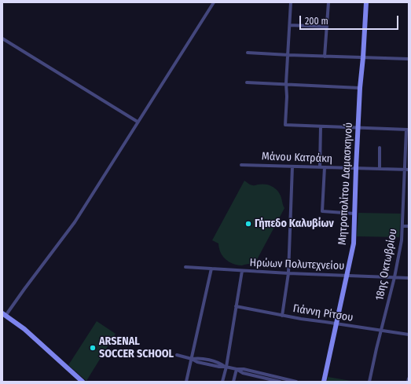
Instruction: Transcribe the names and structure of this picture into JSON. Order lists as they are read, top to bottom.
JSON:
{
  "streets": {
    "street": [
      "Μάνου Κατράκη",
      "Μητροπολίτου Δαμασκηνού",
      "Ηρώων Πολυτεχνείου",
      "18ης Οκτωβρίου",
      "Γιάννη Ρίτσου"
    ]
  },
  "crossings": [
    ["Μάνου Κατράκη", "Μητροπολίτου Δαμασκηνού"],
    ["Μάνου Κατράκη", "18ης Οκτωβρίου"],
    ["Μητροπολίτου Δαμασκηνού", "Ηρώων Πολυτεχνείου"],
    ["Μητροπολίτου Δαμασκηνού", "Γιάννη Ρίτσου"],
    ["Ηρώων Πολυτεχνείου", "18ης Οκτωβρίου"],
    ["18ης Οκτωβρίου", "Γιάννη Ρίτσου"]
  ],
  "places": ["Γήπεδο Καλυβίων", "ARSENAL SOCCER SCHOOL"],
  "scale_bar": "200 m"
}
